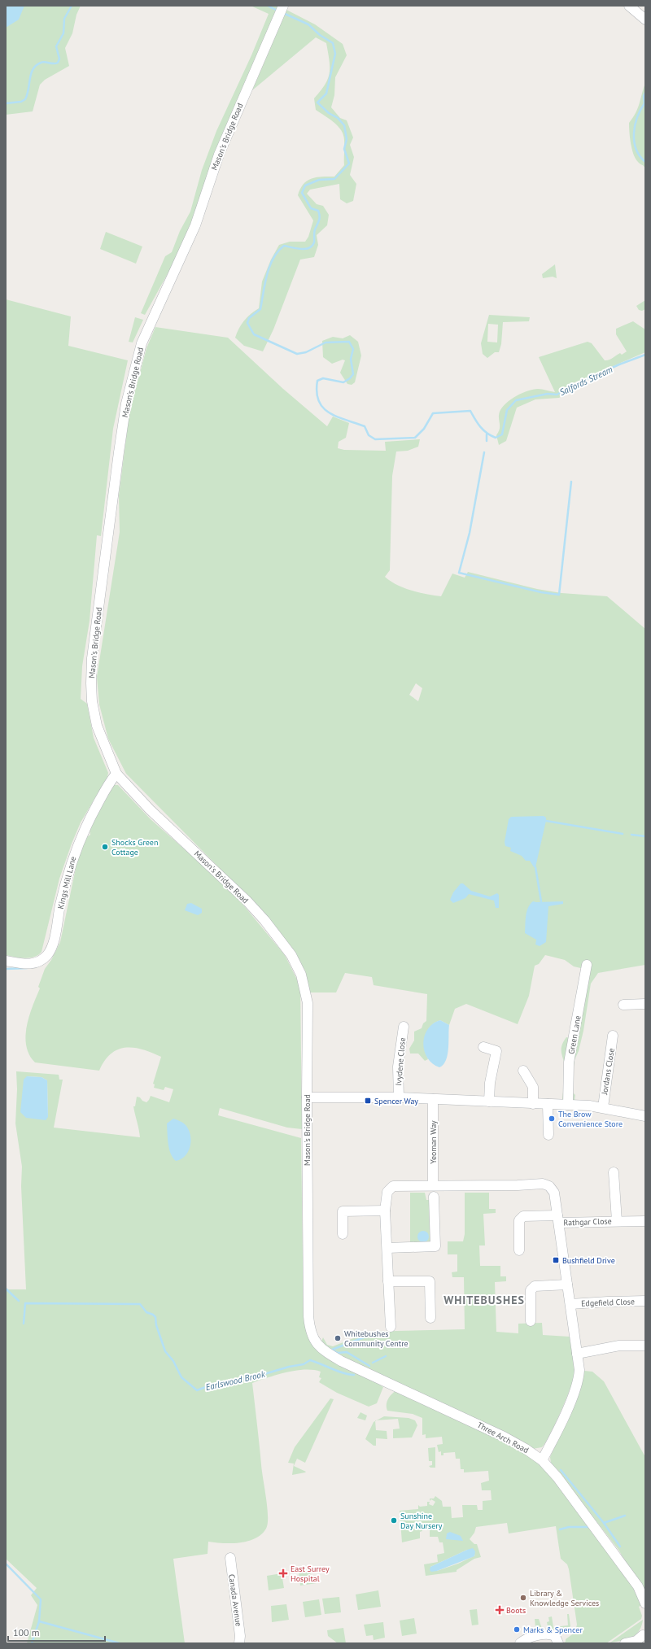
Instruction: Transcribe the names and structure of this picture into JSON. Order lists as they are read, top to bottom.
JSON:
{
  "streets": {
    "street": [
      "Mason's Bridge Road",
      "Kings Mill Lane",
      "Green Lane",
      "Ivydene Close",
      "Jordans Close",
      "Yeoman Way",
      "Rathgar Close",
      "Edgefield Close",
      "Three Arch Road",
      "Canada Avenue"
    ]
  },
  "crossings": [
    ["Mason's Bridge Road", "Kings Mill Lane"],
    ["Mason's Bridge Road", "Three Arch Road"]
  ],
  "districts": ["WHITEBUSHES"],
  "water": ["Salfords Stream", "Earlswood Brook"],
  "places": {
    "other": [
      "Shocks Green Cottage",
      "The Brow Convenience Store",
      "Whitebushes Community Centre",
      "Sunshine Day Nursery",
      "Library & Knowledge Services",
      "Marks & Spencer"
    ],
    "transit": ["Spencer Way", "Bushfield Drive"],
    "health": ["East Surrey Hospital", "Boots"]
  },
  "scale_bar": "100 m"
}
